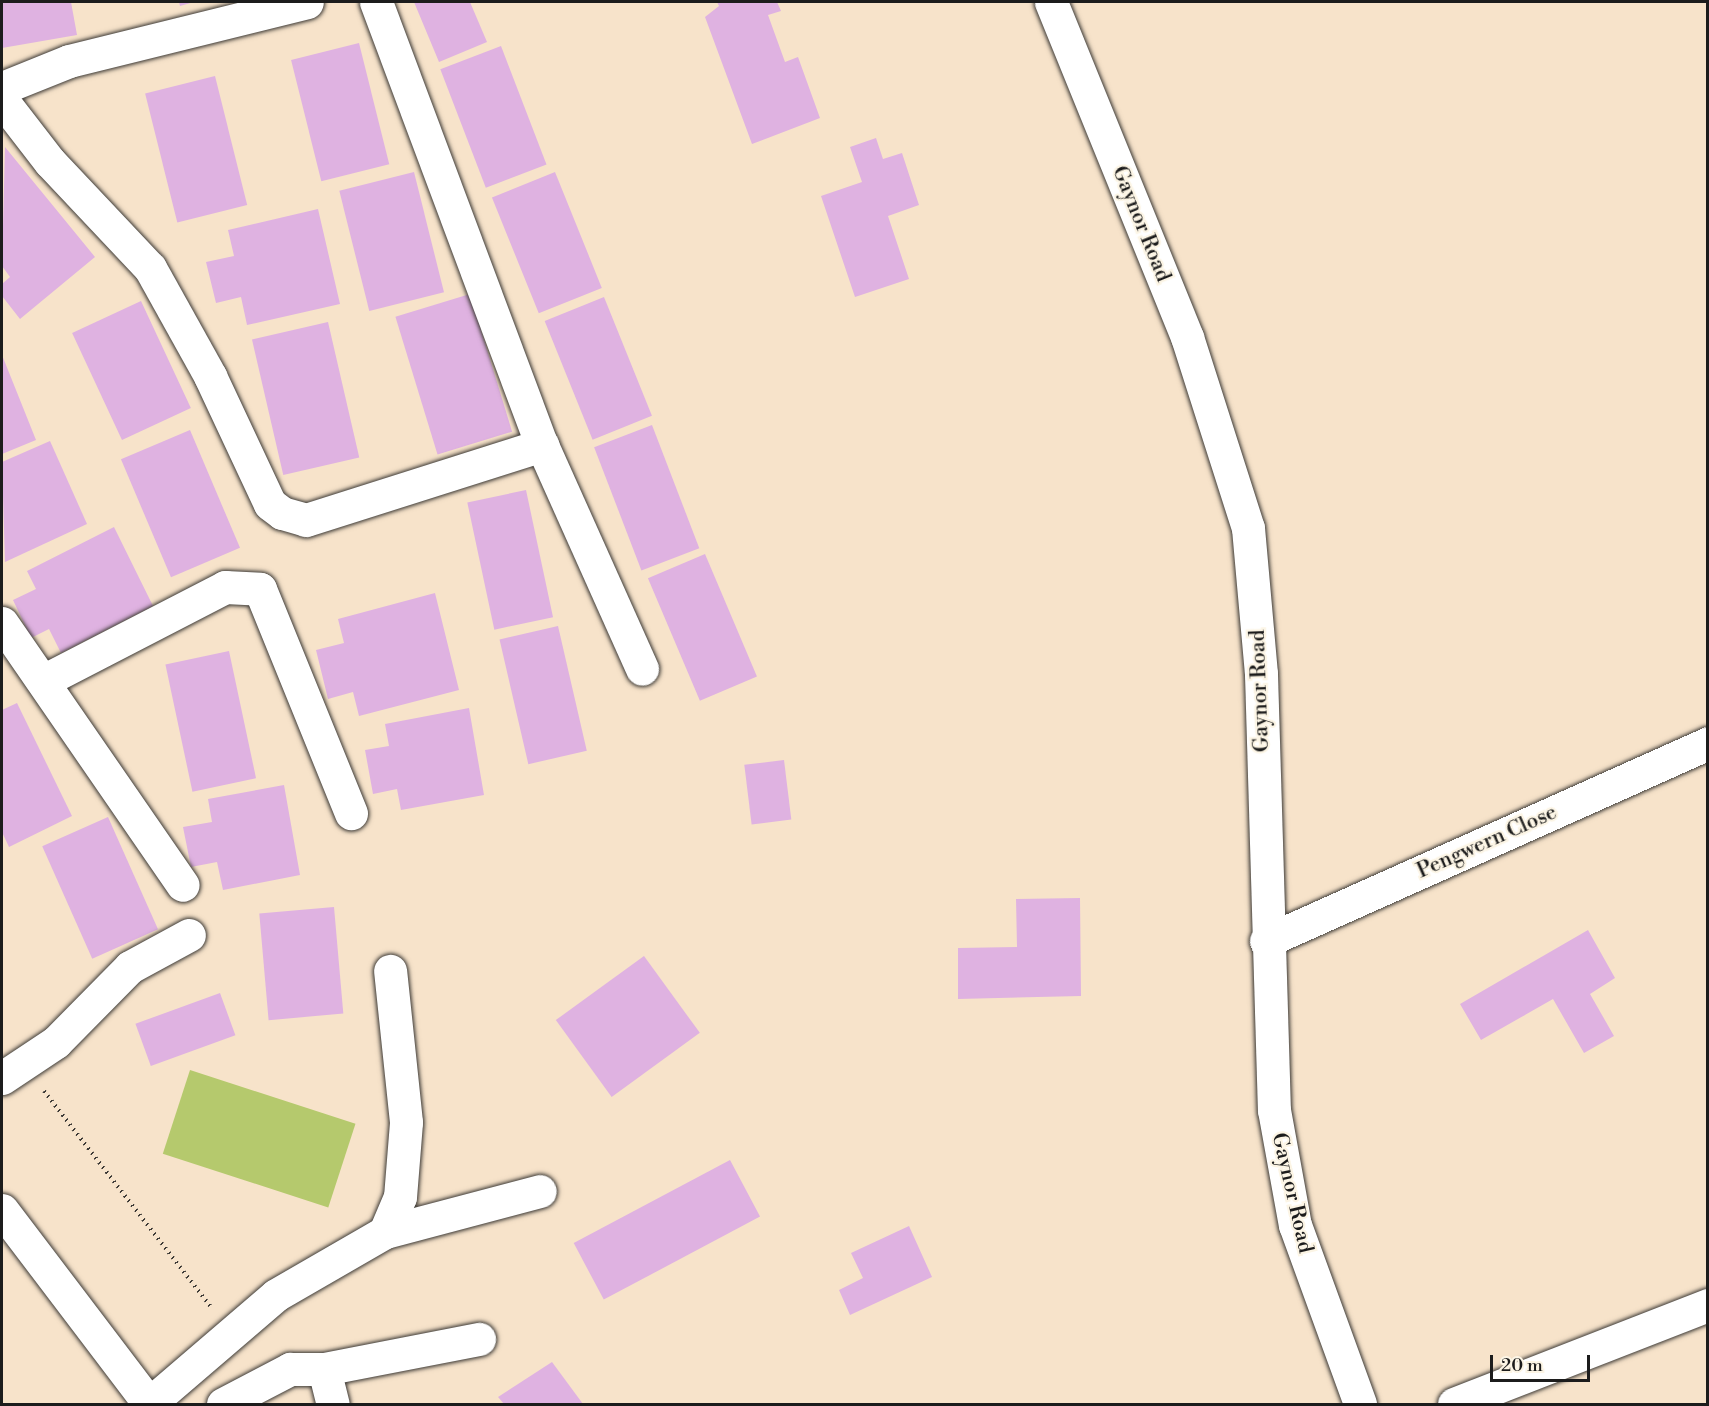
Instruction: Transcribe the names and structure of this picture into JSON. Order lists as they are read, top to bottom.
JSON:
{
  "streets": {
    "main road": ["Gaynor Road", "Pengwern Close"]
  },
  "crossings": [
    ["Gaynor Road", "Pengwern Close"]
  ],
  "scale_bar": "20 m"
}
